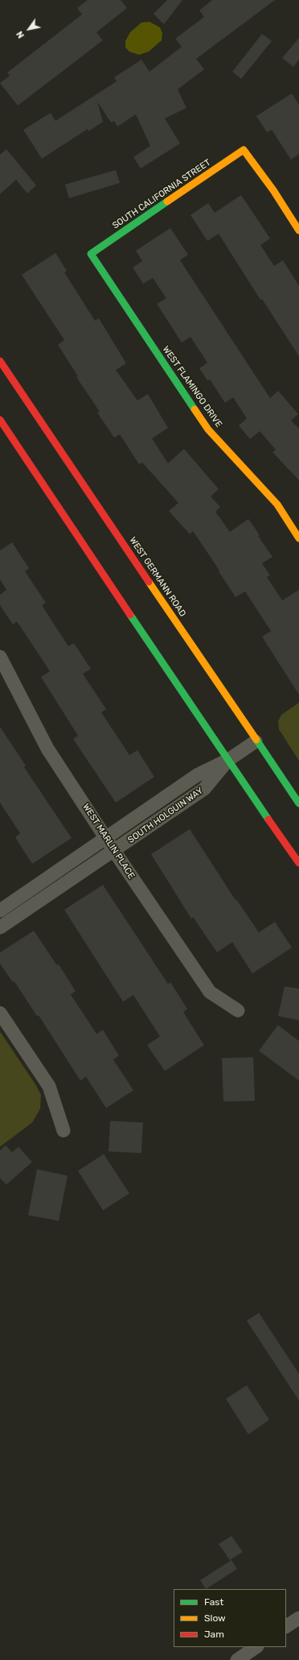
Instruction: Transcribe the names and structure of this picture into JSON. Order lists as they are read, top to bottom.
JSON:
{
  "streets": {
    "main road": ["SOUTH CALIFORNIA STREET", "WEST FLAMINGO DRIVE", "WEST GERMANN ROAD"],
    "street": ["SOUTH HOLGUIN WAY", "WEST MARLIN PLACE"]
  },
  "crossings": [
    ["SOUTH CALIFORNIA STREET", "WEST FLAMINGO DRIVE"],
    ["WEST GERMANN ROAD", "SOUTH HOLGUIN WAY"],
    ["SOUTH HOLGUIN WAY", "WEST MARLIN PLACE"]
  ],
  "legend": ["Fast", "Slow", "Jam"],
  "north": "bottom left"
}
